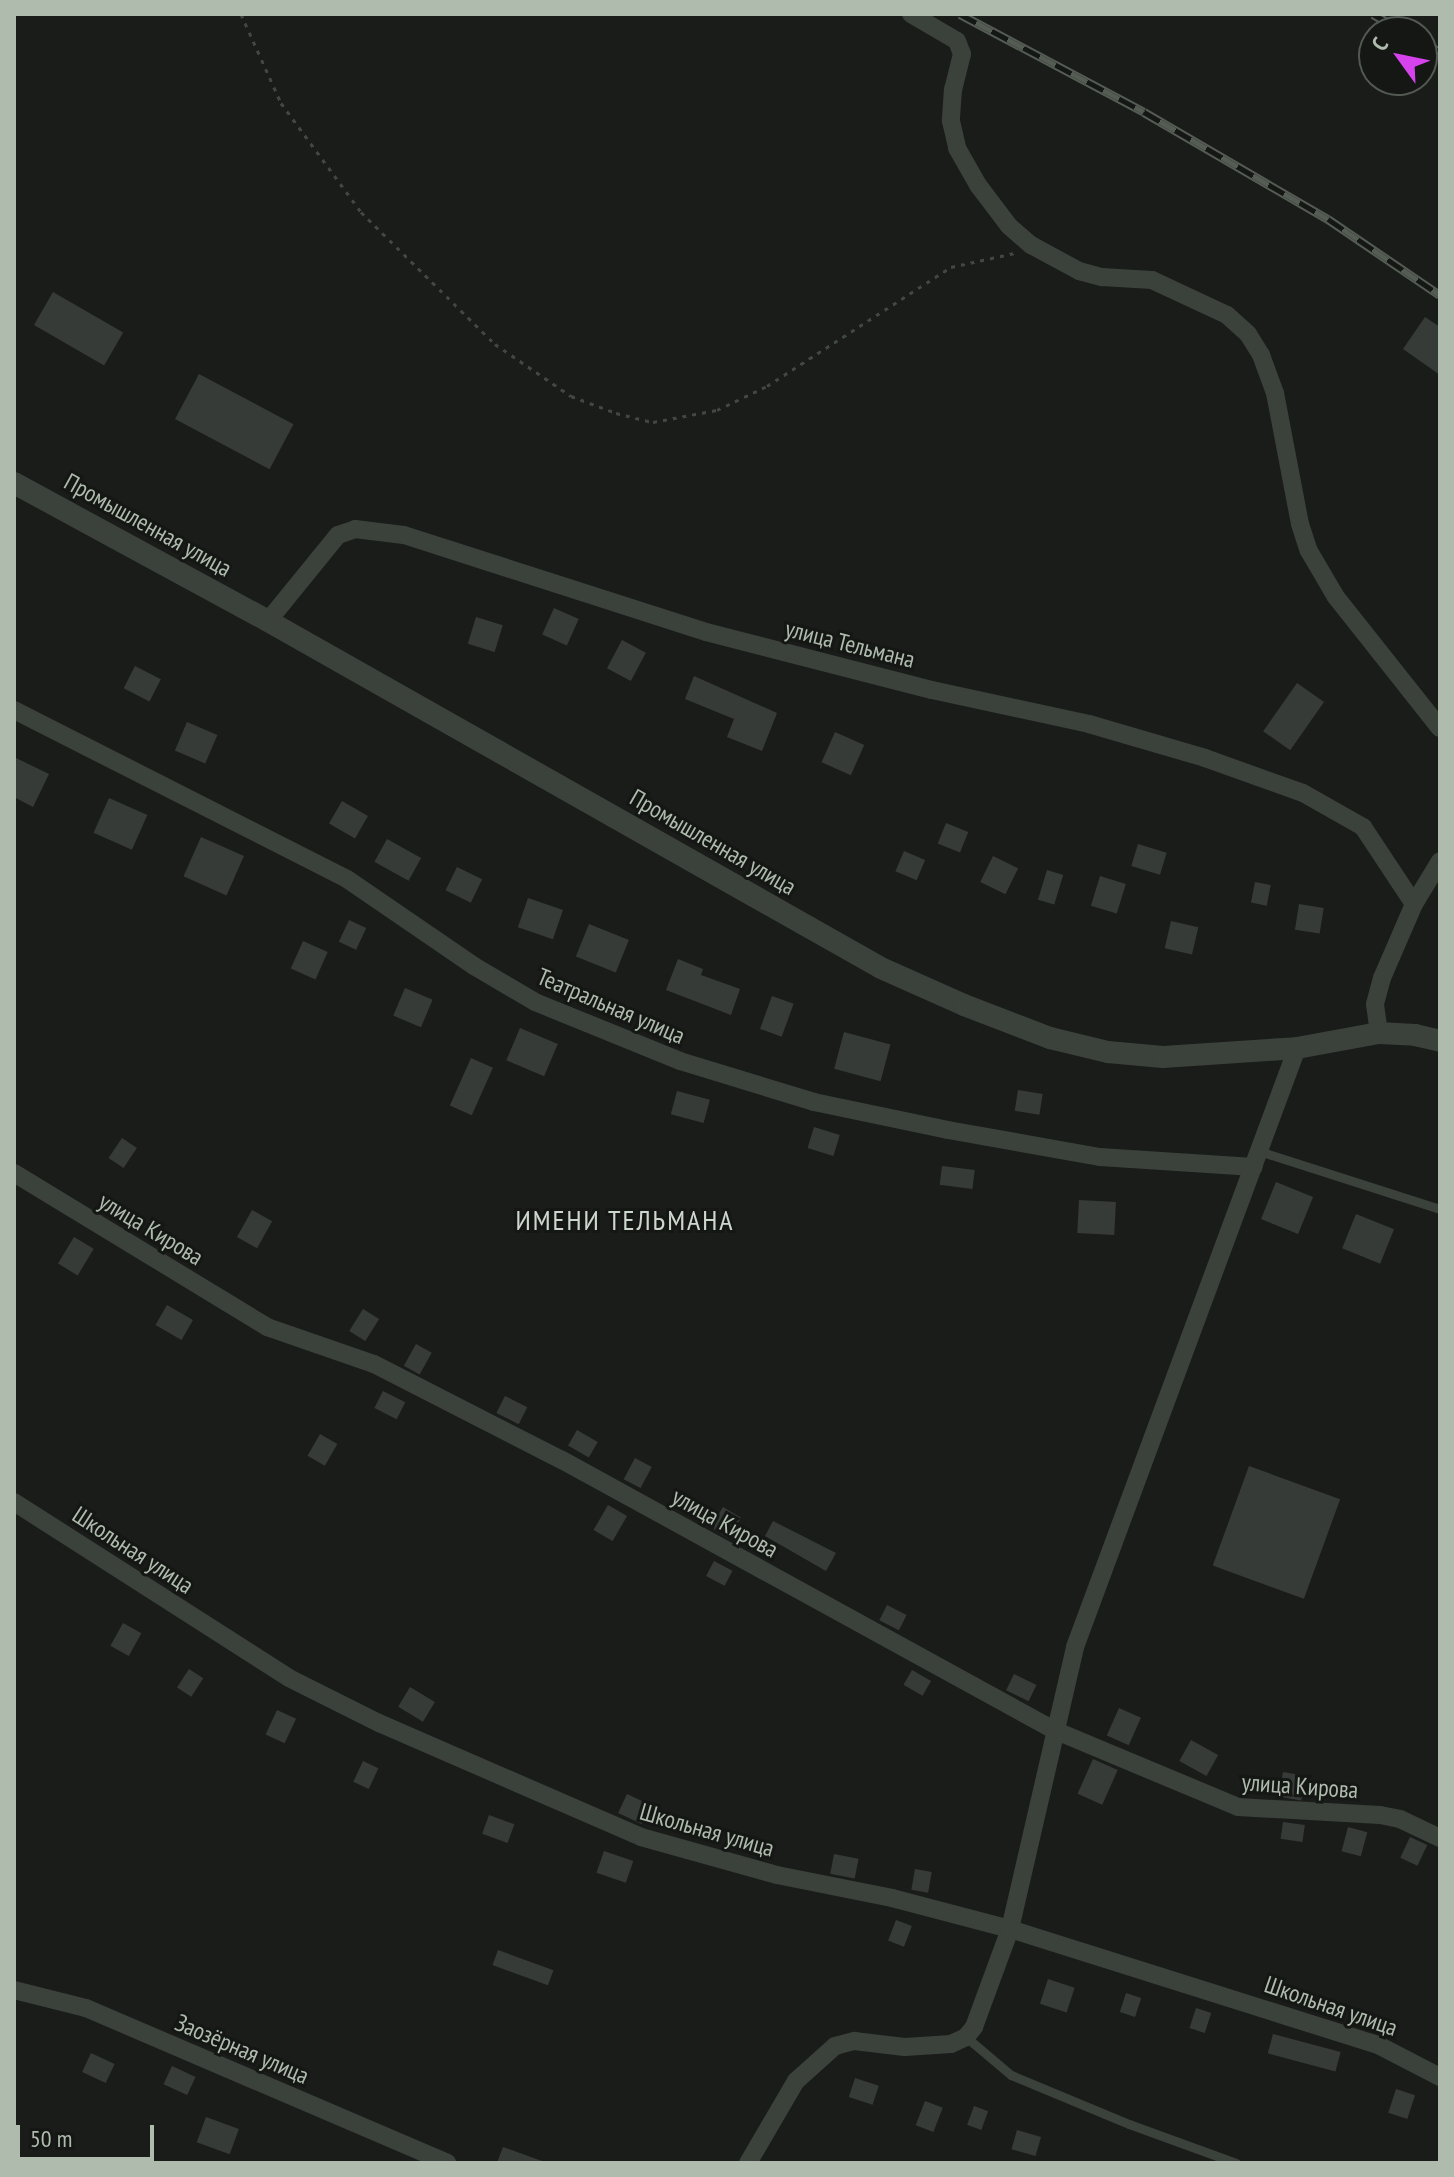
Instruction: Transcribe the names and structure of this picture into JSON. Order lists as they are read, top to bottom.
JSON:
{
  "streets": {
    "street": [
      "Промышленная улица",
      "улица Тельмана",
      "Театральная улица",
      "улица Кирова",
      "Школьная улица",
      "Заозёрная улица"
    ]
  },
  "crossings": [
    ["Промышленная улица", "улица Тельмана"]
  ],
  "districts": ["ИМЕНИ ТЕЛЬМАНА"],
  "scale_bar": "50 m",
  "north": "top left"
}
